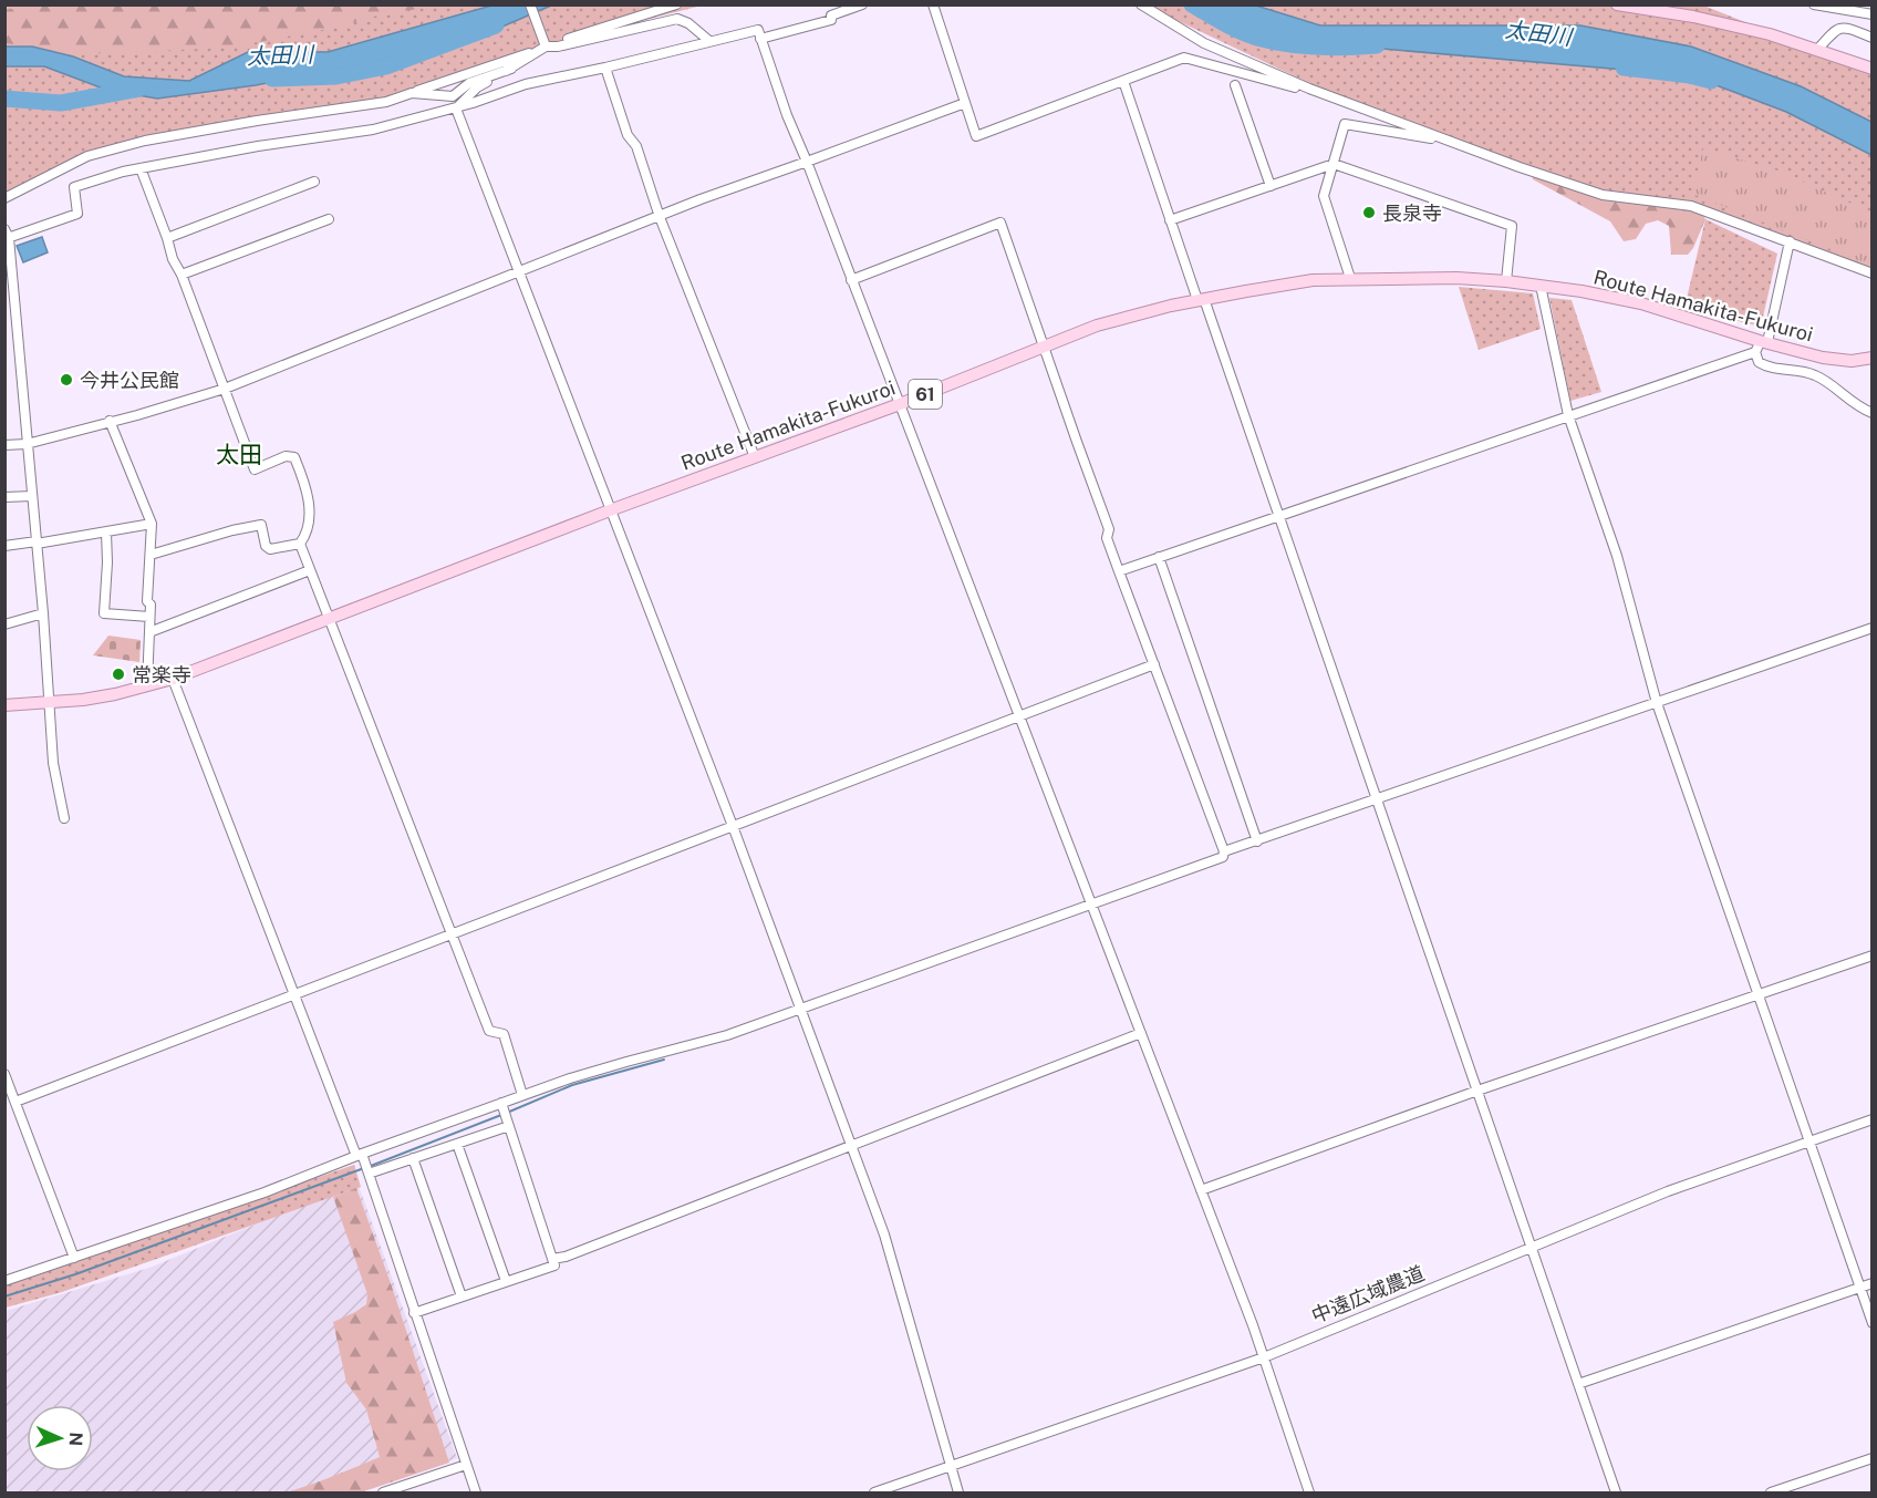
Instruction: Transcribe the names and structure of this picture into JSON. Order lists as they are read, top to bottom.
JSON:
{
  "streets": {
    "main road": ["Route Hamakita-Fukuroi", "61"],
    "street": ["中遠広域農道"]
  },
  "districts": ["太田"],
  "water": ["太田川"],
  "places": ["長泉寺", "今井公民館", "常楽寺"],
  "north": "right"
}
